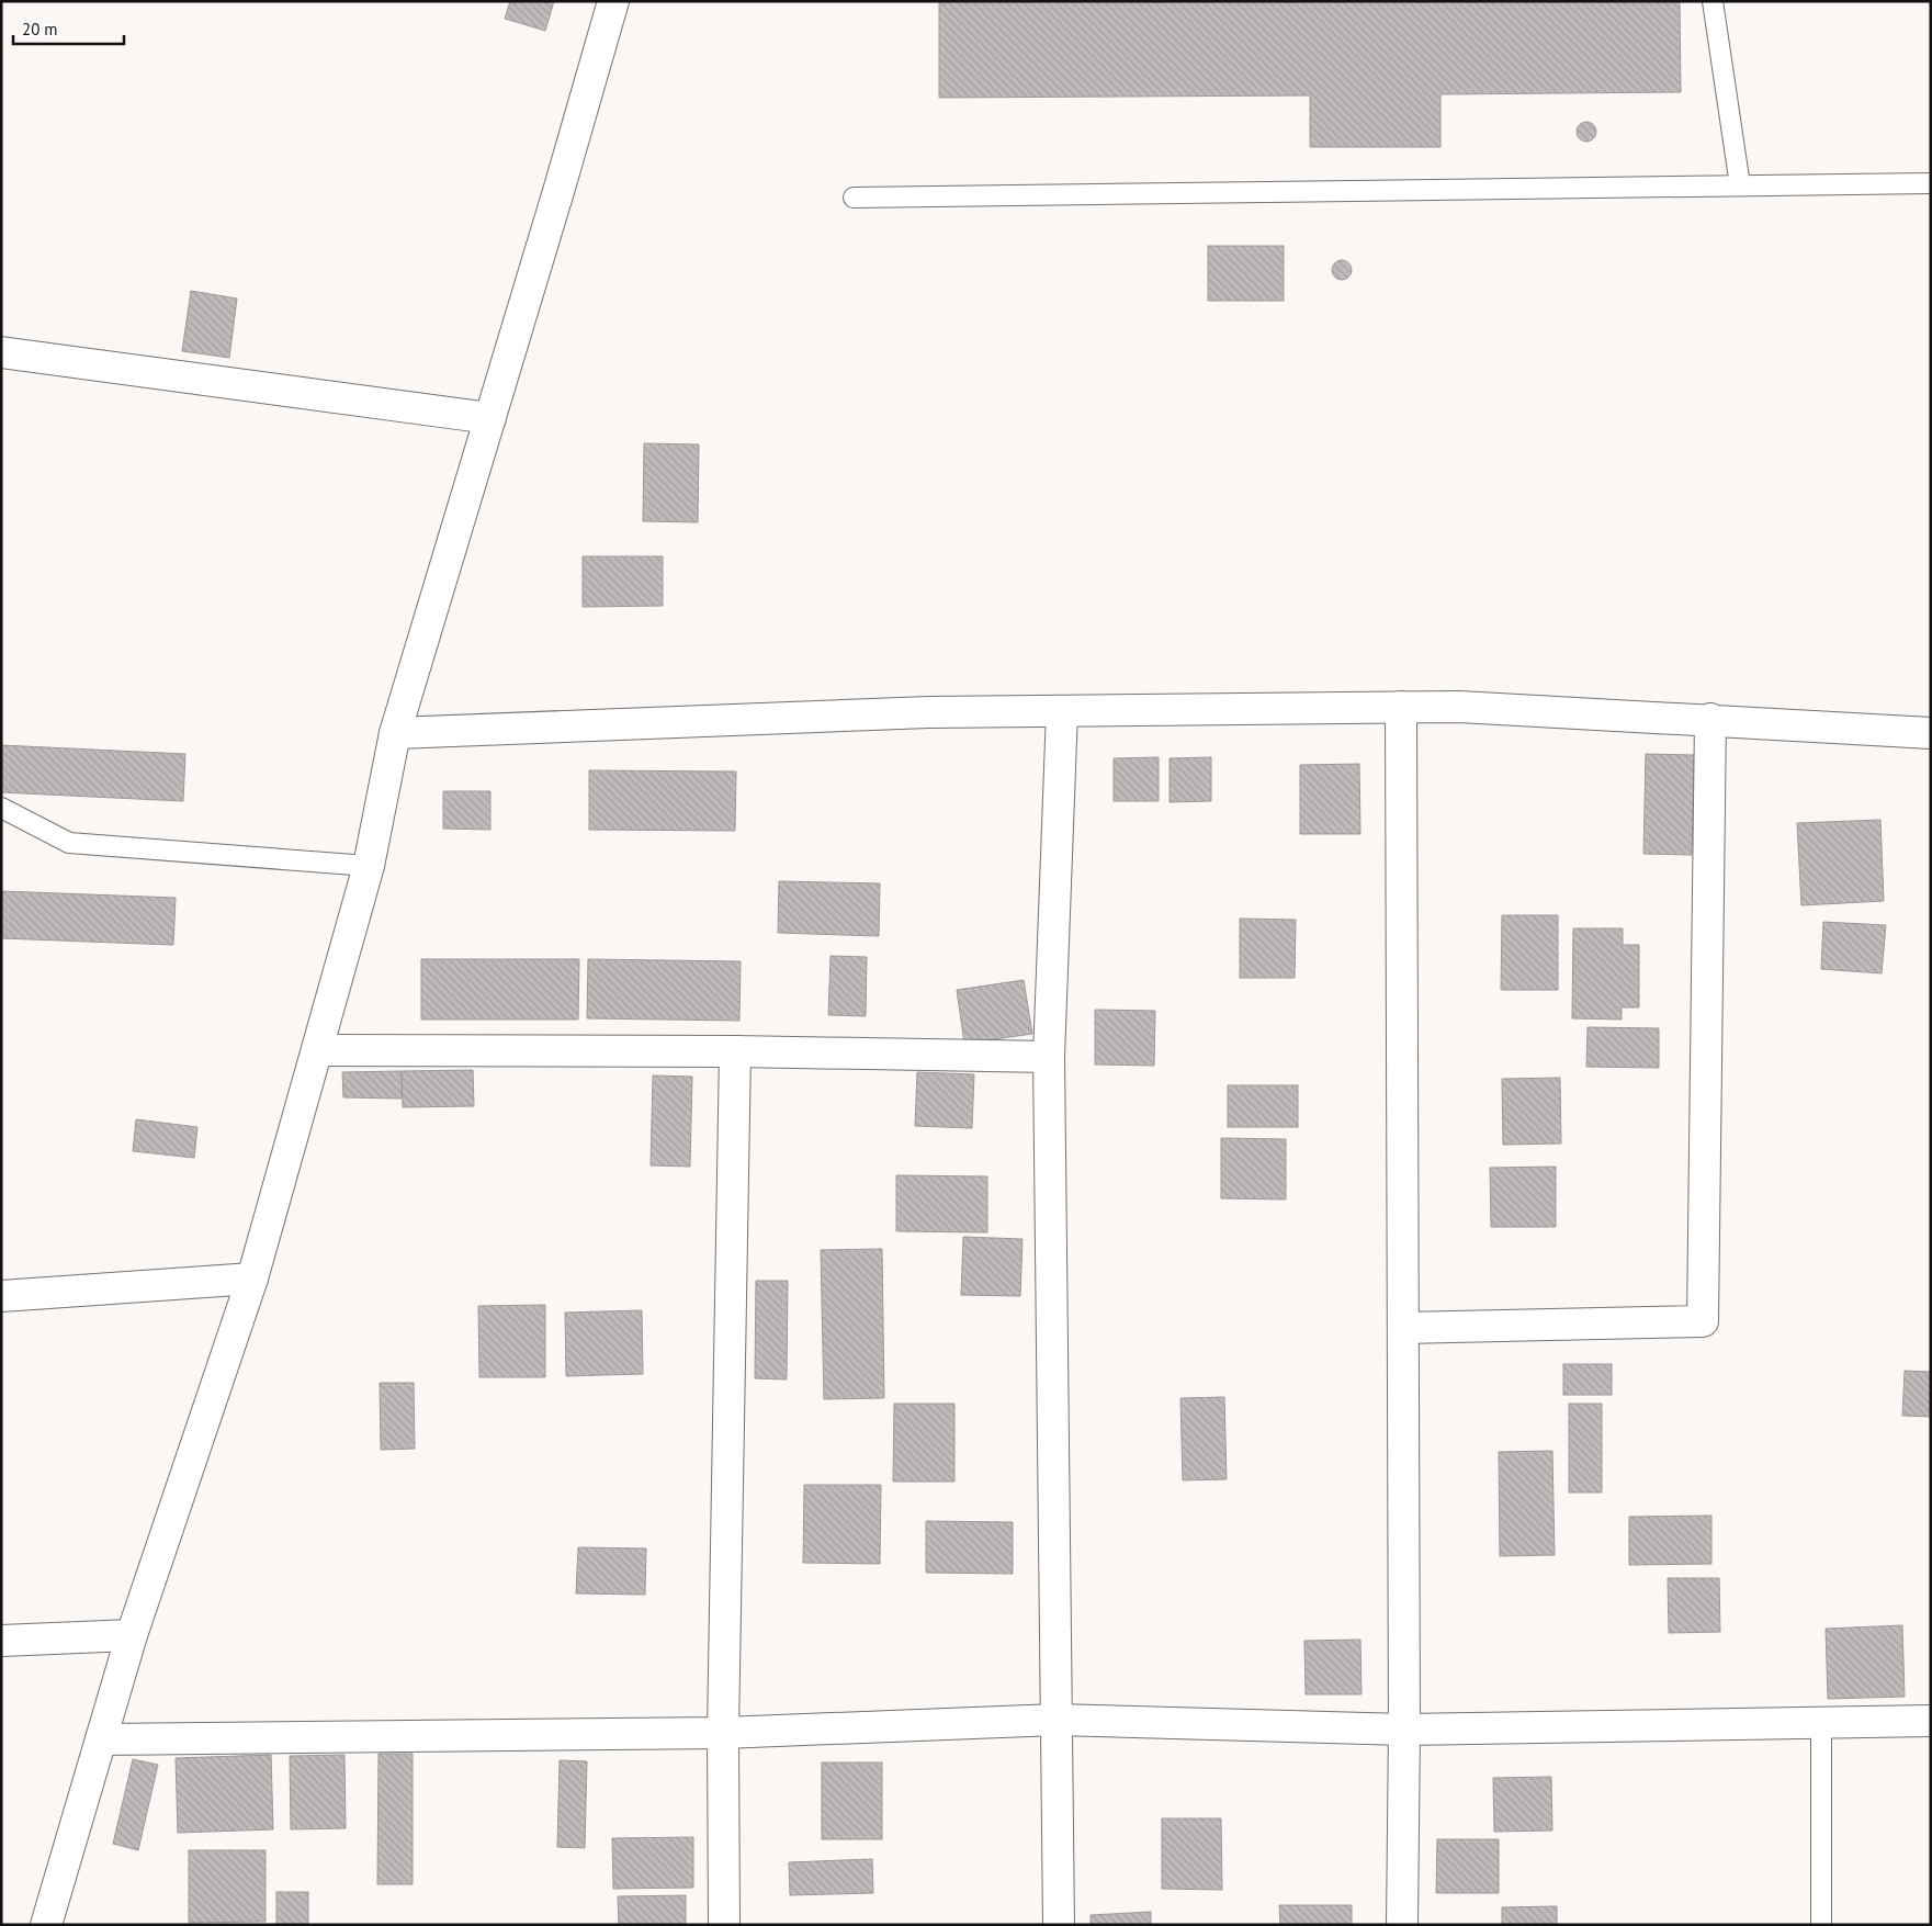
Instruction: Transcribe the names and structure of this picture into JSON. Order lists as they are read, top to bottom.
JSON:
{
  "scale_bar": "20 m"
}
